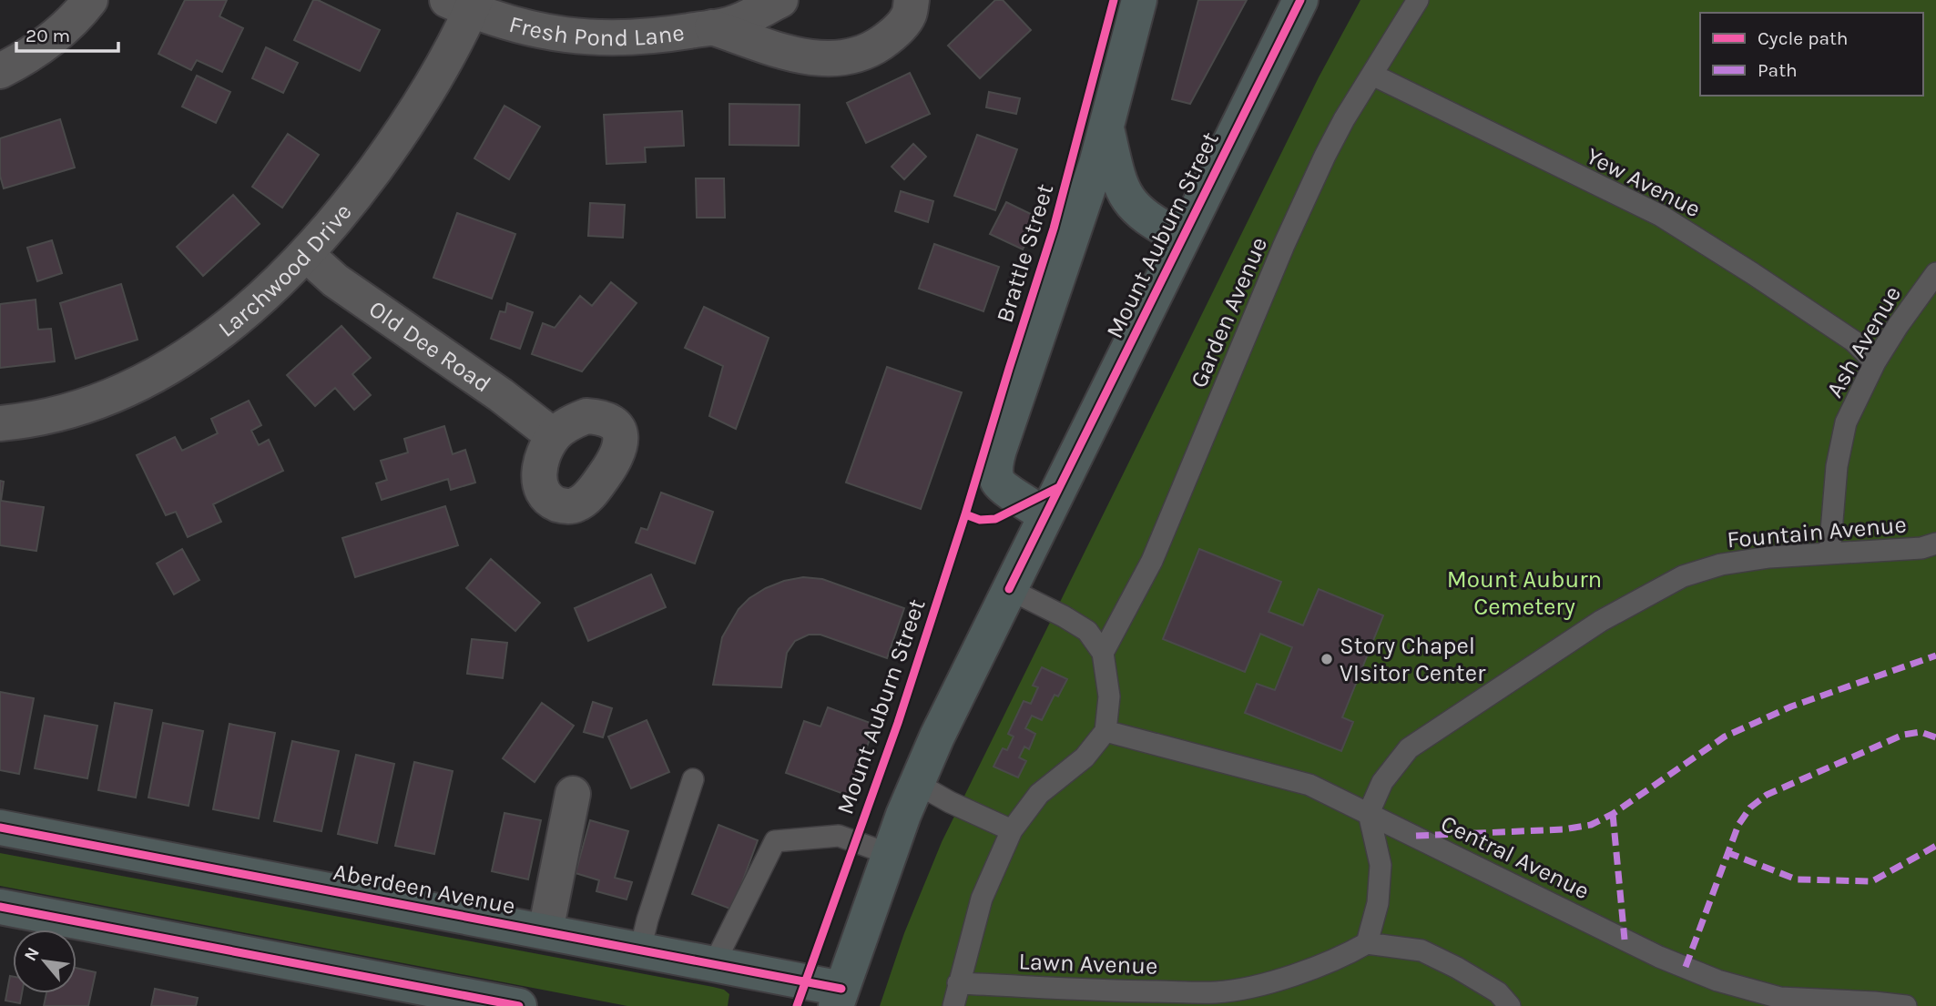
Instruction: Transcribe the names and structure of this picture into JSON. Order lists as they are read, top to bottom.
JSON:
{
  "streets": {
    "main road": ["Mount Auburn Street", "Brattle Street", "Aberdeen Avenue"],
    "street": ["Fresh Pond Lane", "Larchwood Drive", "Old Dee Road"],
    "lane": [
      "Yew Avenue",
      "Garden Avenue",
      "Ash Avenue",
      "Fountain Avenue",
      "Central Avenue",
      "Lawn Avenue"
    ]
  },
  "crossings": [
    ["Fresh Pond Lane", "Larchwood Drive"],
    ["Yew Avenue", "Garden Avenue"],
    ["Yew Avenue", "Ash Avenue"],
    ["Mount Auburn Street", "Brattle Street"],
    ["Mount Auburn Street", "Aberdeen Avenue"],
    ["Larchwood Drive", "Old Dee Road"],
    ["Ash Avenue", "Fountain Avenue"],
    ["Fountain Avenue", "Central Avenue"]
  ],
  "parks": ["Mount Auburn Cemetery"],
  "places": ["Story Chapel VIsitor Center"],
  "legend": ["Cycle path", "Path"],
  "scale_bar": "20 m",
  "north": "top left"
}
